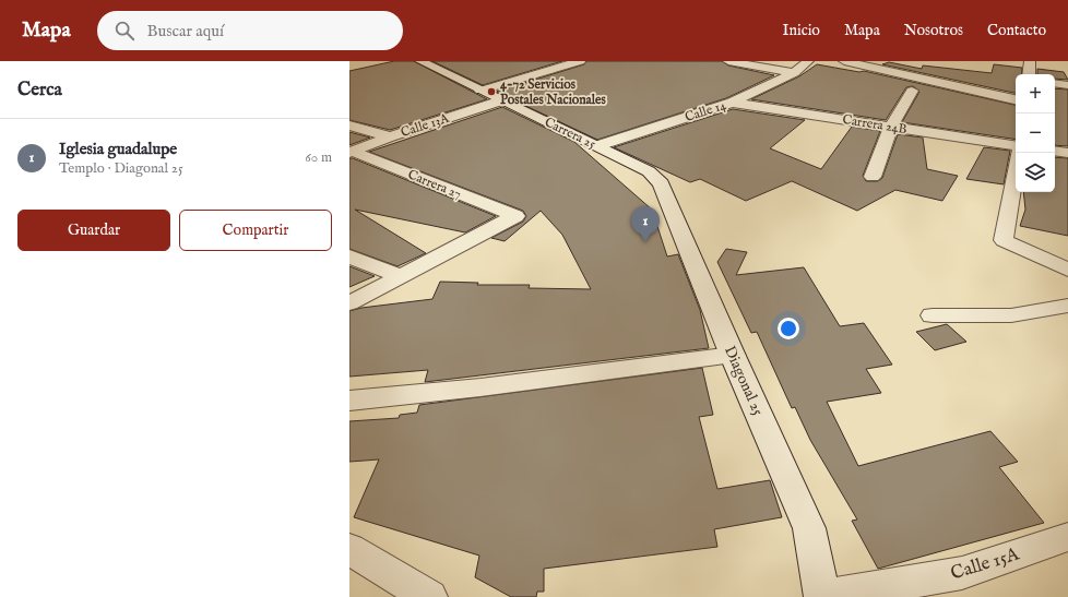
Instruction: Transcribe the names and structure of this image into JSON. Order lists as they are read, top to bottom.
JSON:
{
  "streets": {
    "street": [
      "Calle 14",
      "Carrera 24B",
      "Calle 13A",
      "Carrera 25",
      "Carrera 27",
      "Diagonal 25",
      "Calle 15A"
    ]
  },
  "crossings": [
    ["Calle 14", "Carrera 24B"],
    ["Calle 14", "Carrera 25"],
    ["Calle 13A", "Carrera 25"],
    ["Calle 13A", "Carrera 27"],
    ["Carrera 25", "Diagonal 25"],
    ["Diagonal 25", "Calle 15A"]
  ],
  "places": ["4-72 Servicios Postales Nacionales"],
  "page": {
    "header": "Mapa",
    "search": "Buscar aquí",
    "nav": [
      "Inicio",
      "Mapa",
      "Nosotros",
      "Contacto"
    ],
    "heading": "Cerca",
    "map_buttons": ["+", "−"],
    "list": [
      {
        "mark": "1",
        "name": "Iglesia guadalupe",
        "note": "Templo · Diagonal 25",
        "value": "60 m"
      }
    ],
    "buttons": ["Guardar", "Compartir"],
    "pins": "1"
  }
}
